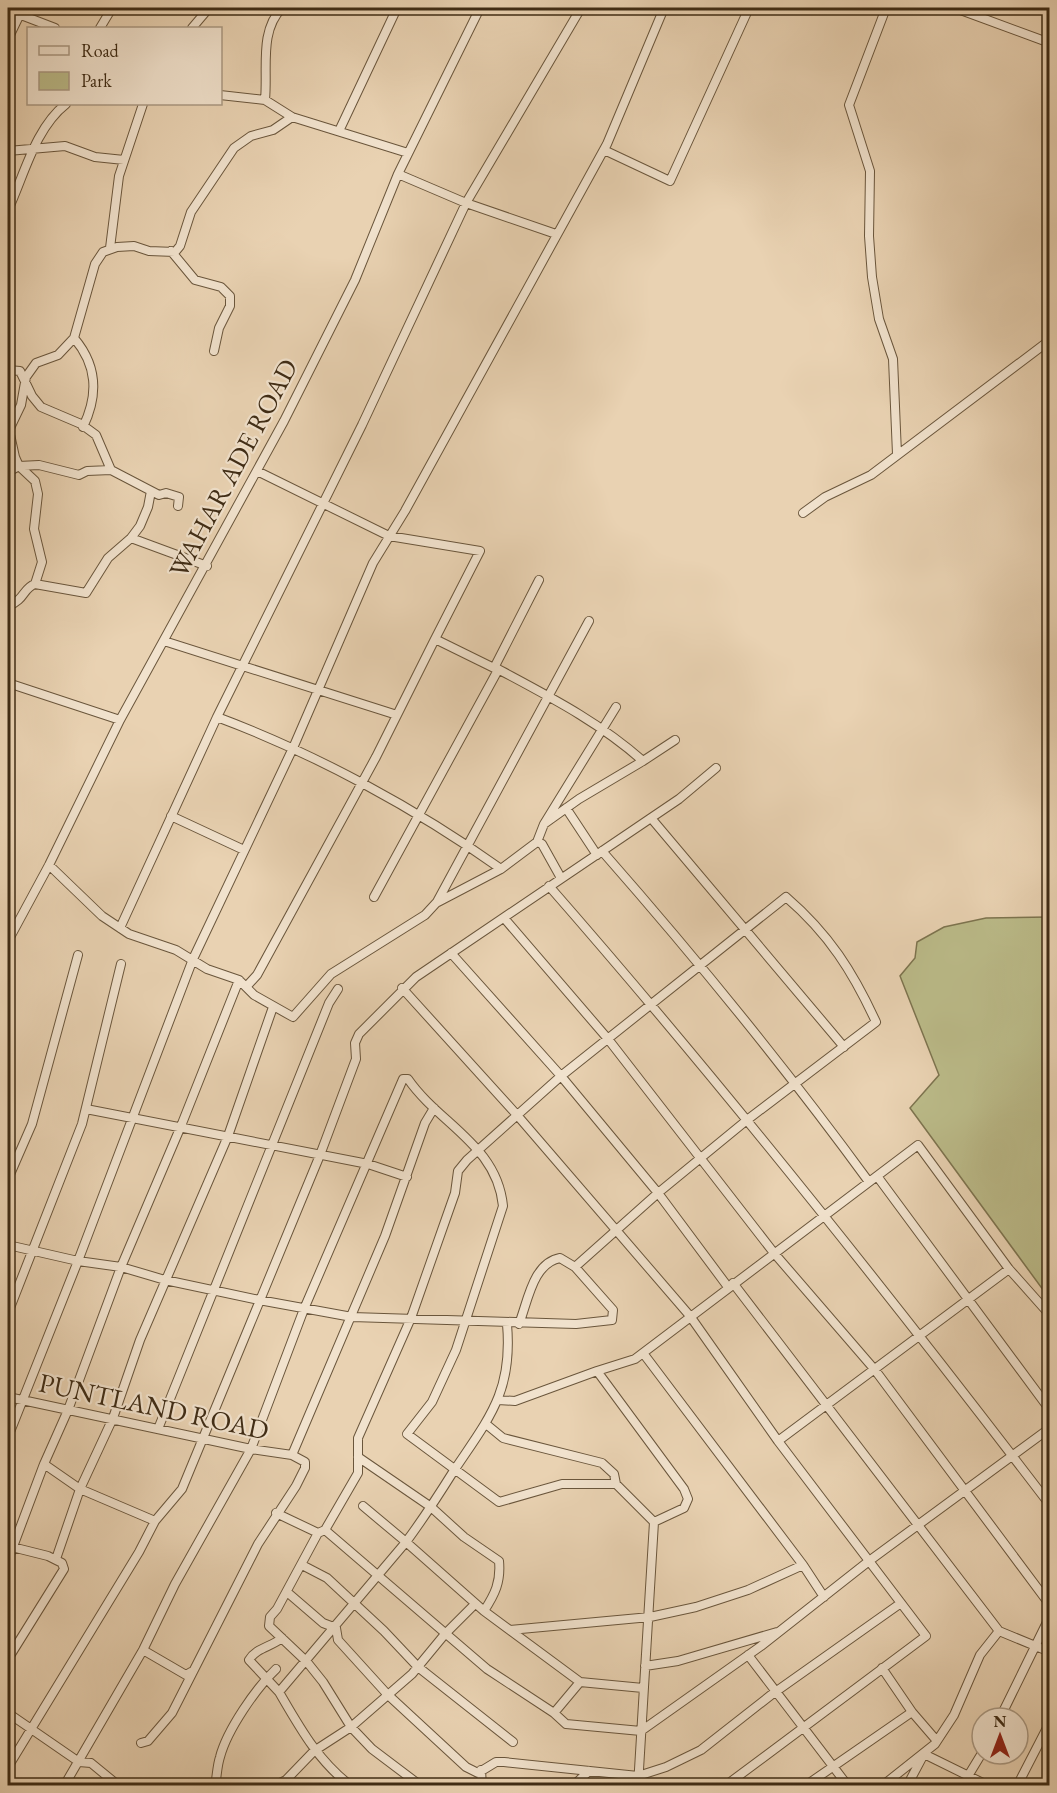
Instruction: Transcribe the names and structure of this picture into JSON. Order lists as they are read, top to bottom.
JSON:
{
  "streets": {
    "street": ["WAHAR ADE ROAD", "PUNTLAND ROAD"]
  },
  "legend": ["Road", "Park"],
  "north": "top"
}
